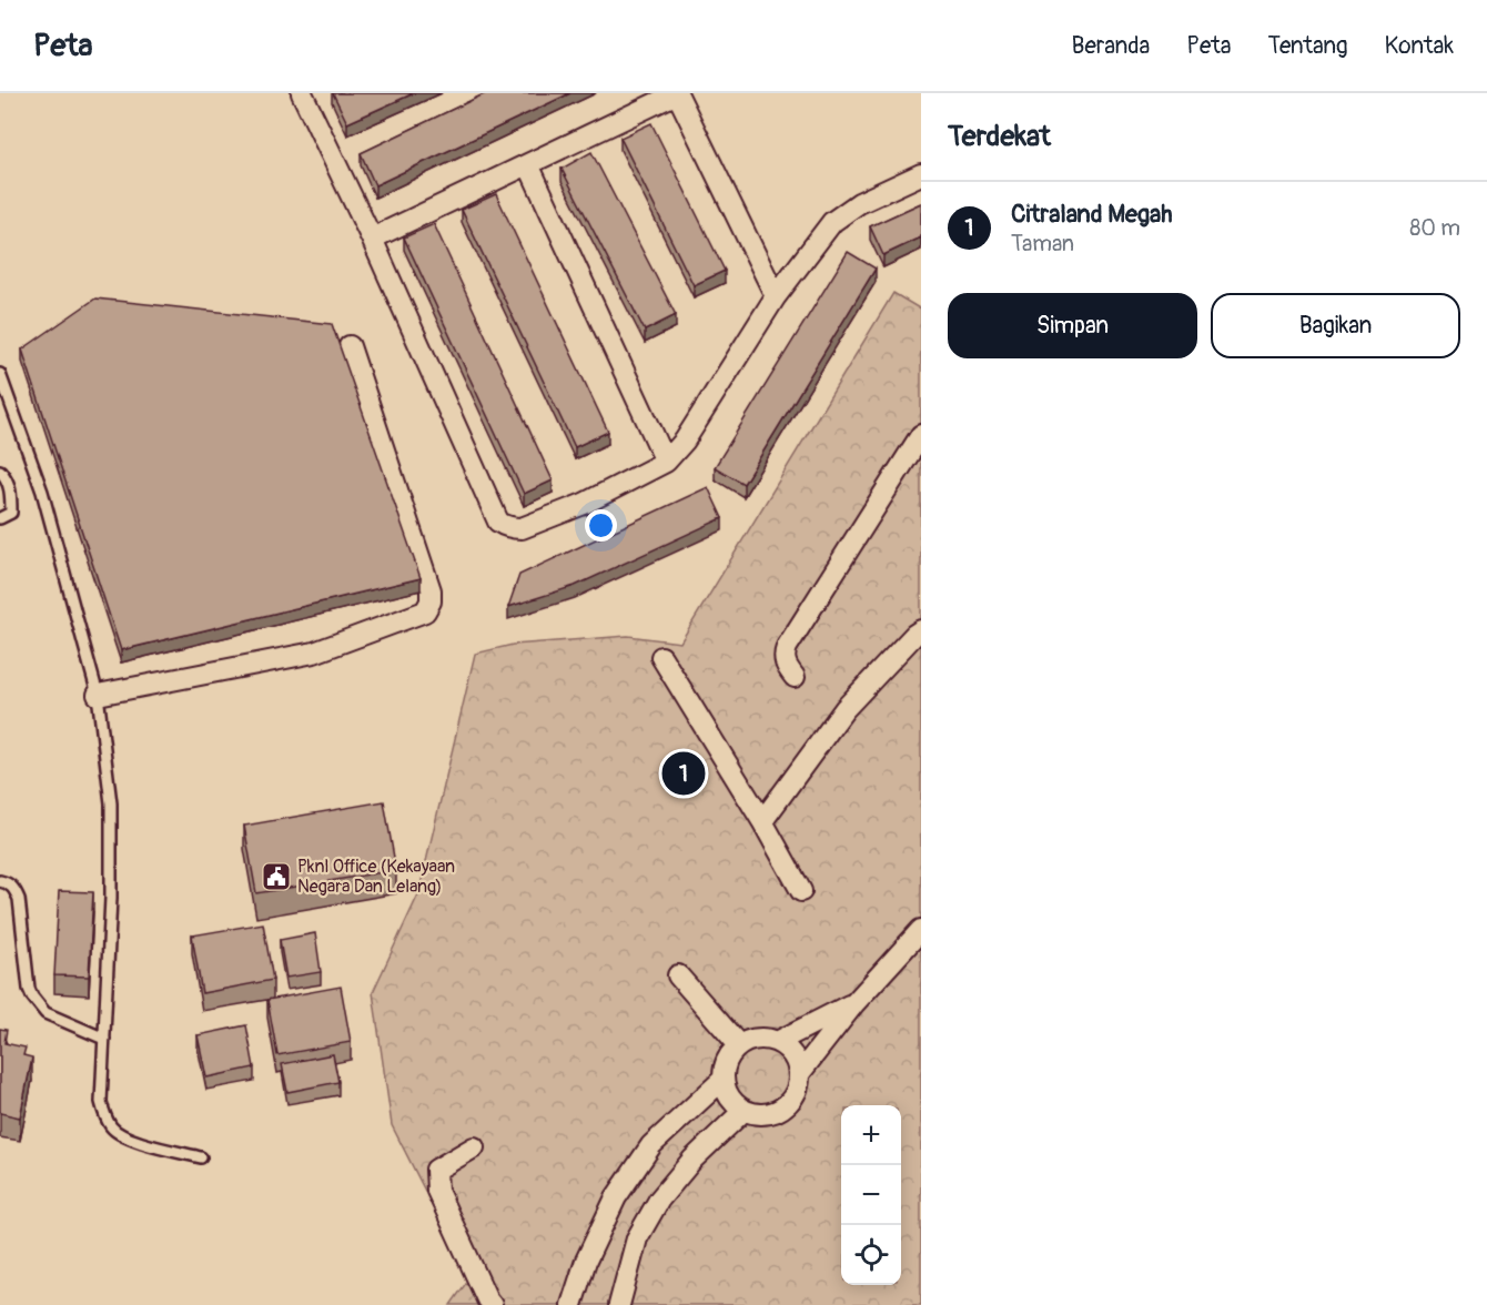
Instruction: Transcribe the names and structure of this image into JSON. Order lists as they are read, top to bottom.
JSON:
{
  "places": {
    "public building": ["Pknl Office (Kekayaan Negara Dan Lelang)"]
  },
  "page": {
    "header": "Peta",
    "nav": [
      "Beranda",
      "Peta",
      "Tentang",
      "Kontak"
    ],
    "heading": "Terdekat",
    "list": [
      {
        "mark": "1",
        "name": "Citraland Megah",
        "note": "Taman",
        "value": "80 m"
      }
    ],
    "buttons": ["Simpan", "Bagikan"],
    "pins": "1",
    "map_buttons": ["+", "−"]
  }
}
